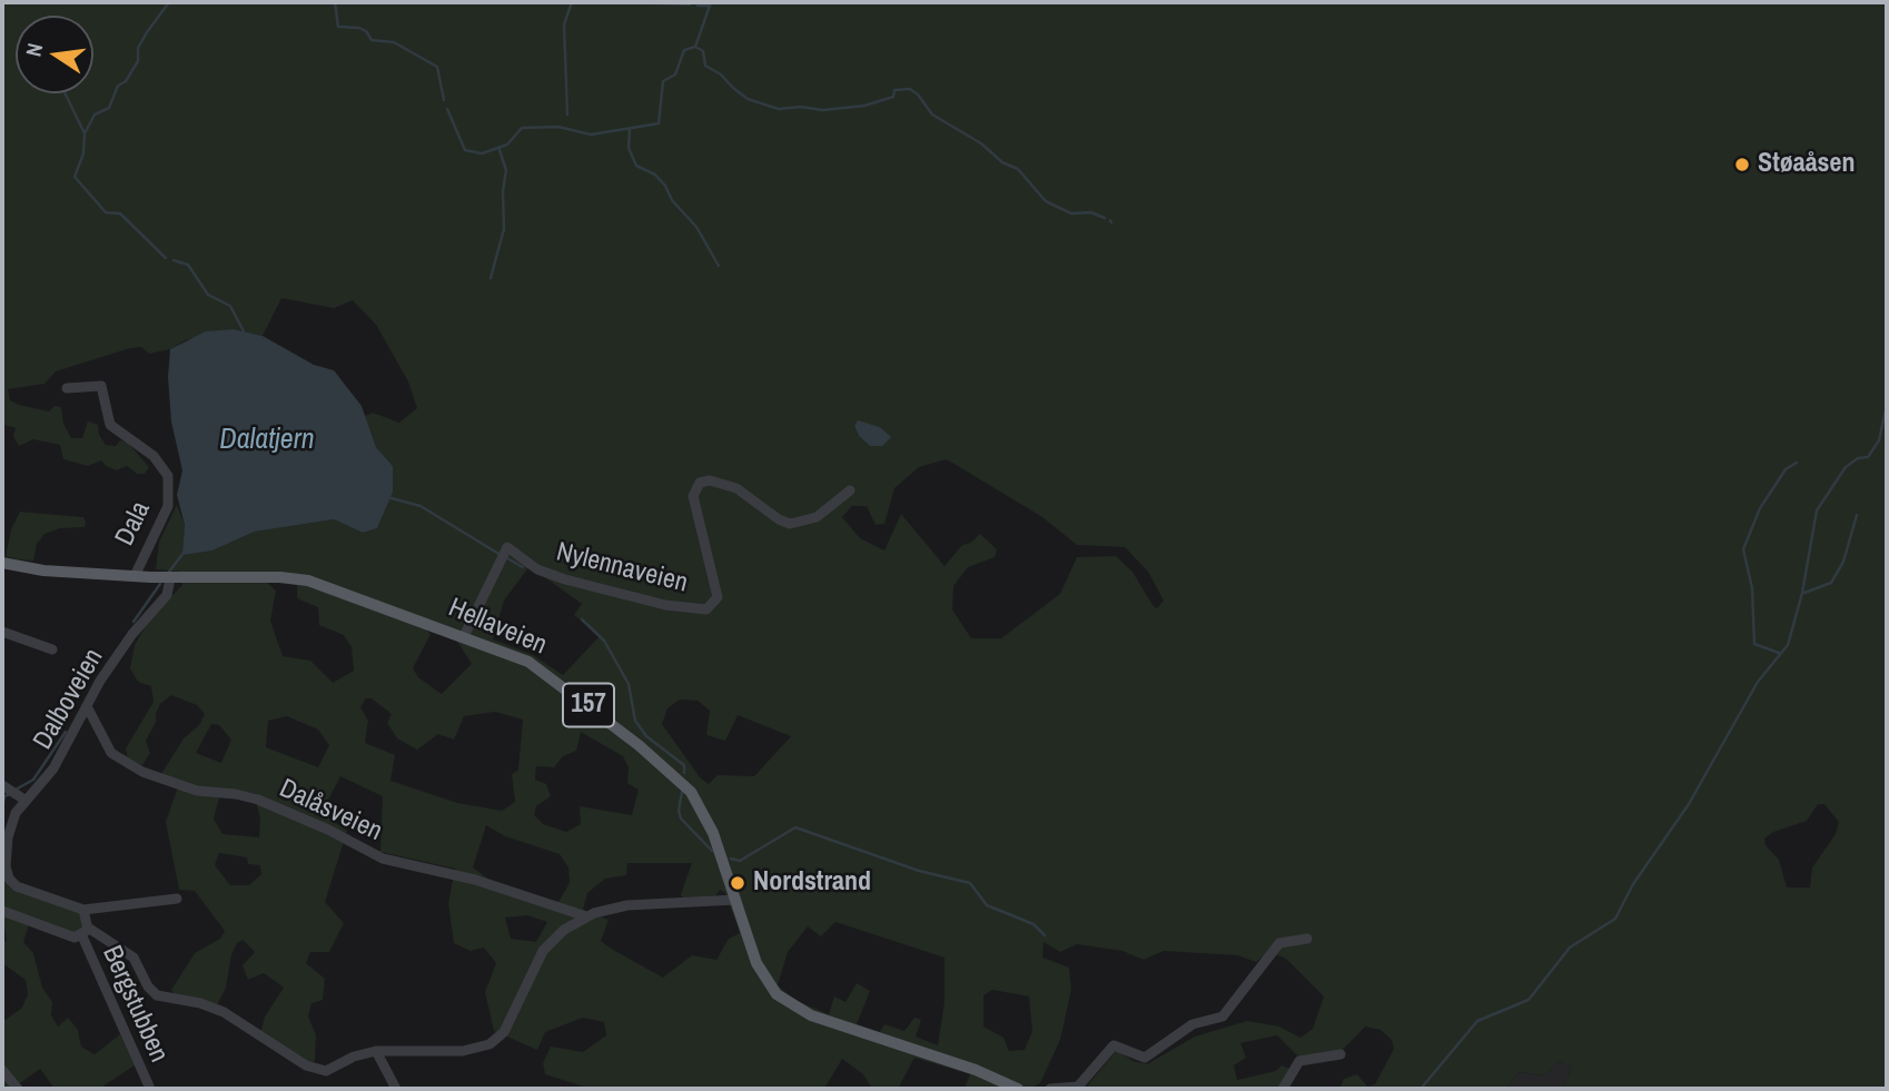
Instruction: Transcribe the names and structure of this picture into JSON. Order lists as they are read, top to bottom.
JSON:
{
  "streets": {
    "main road": ["Hellaveien", "157"],
    "street": [
      "Dala",
      "Nylennaveien",
      "Dalboveien",
      "Dalåsveien",
      "Bergstubben"
    ]
  },
  "crossings": [
    ["Dala", "Hellaveien"],
    ["Nylennaveien", "Hellaveien"],
    ["Hellaveien", "Dalboveien"],
    ["Dalboveien", "Dalåsveien"]
  ],
  "water": ["Dalatjern"],
  "places": ["Støaåsen", "Nordstrand"],
  "north": "left"
}
